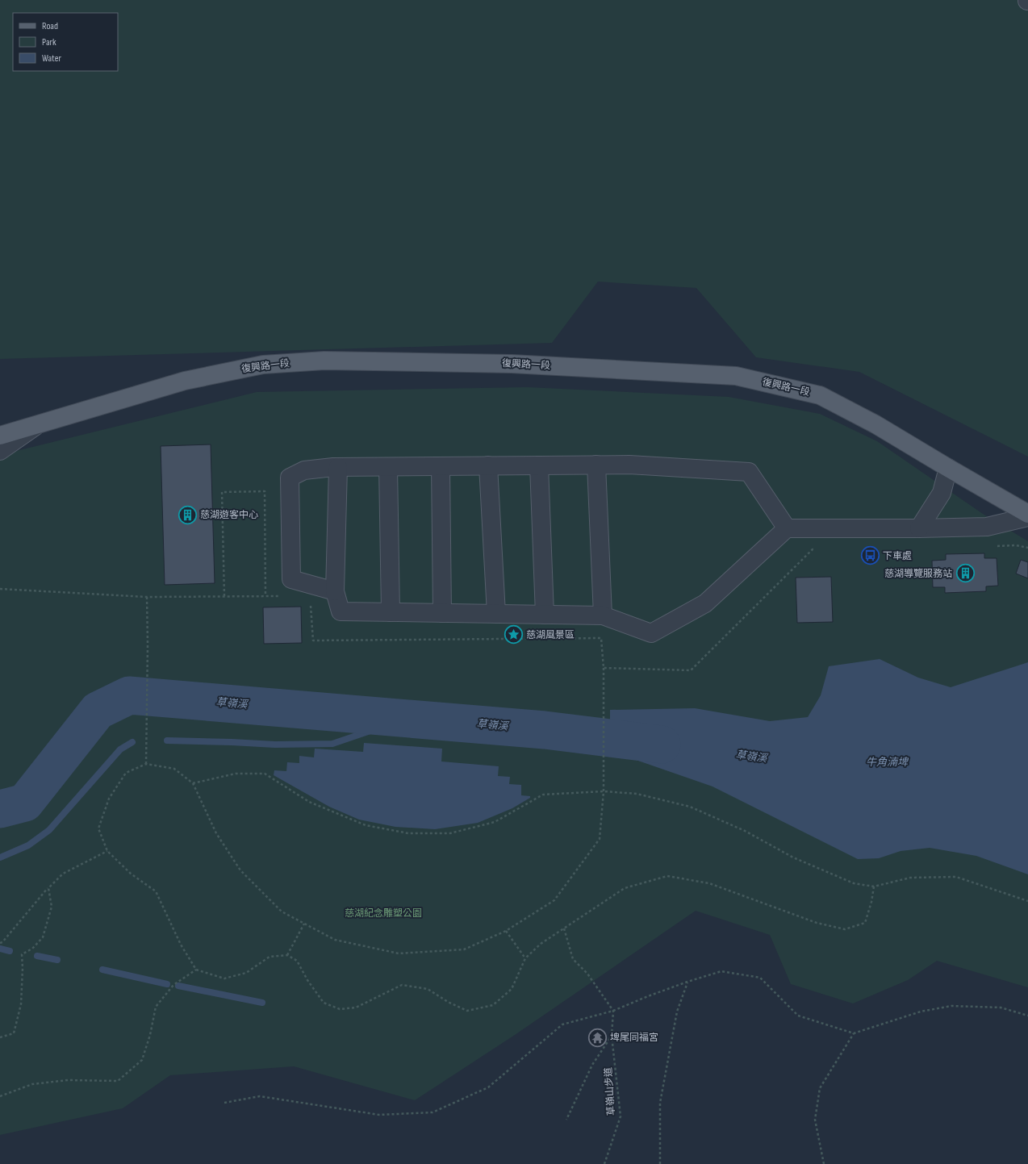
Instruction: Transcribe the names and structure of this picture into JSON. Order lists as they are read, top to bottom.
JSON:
{
  "streets": {
    "main road": ["復興路一段"],
    "path": ["草嶺山步道"]
  },
  "water": ["草嶺溪", "牛角湳埤"],
  "parks": ["慈湖紀念雕塑公園"],
  "places": {
    "building": ["慈湖遊客中心", "慈湖導覽服務站"],
    "bus stop": ["下車處"],
    "place": ["慈湖風景區"],
    "temple": ["埤尾同福宮"]
  },
  "legend": ["Road", "Park", "Water"]
}
